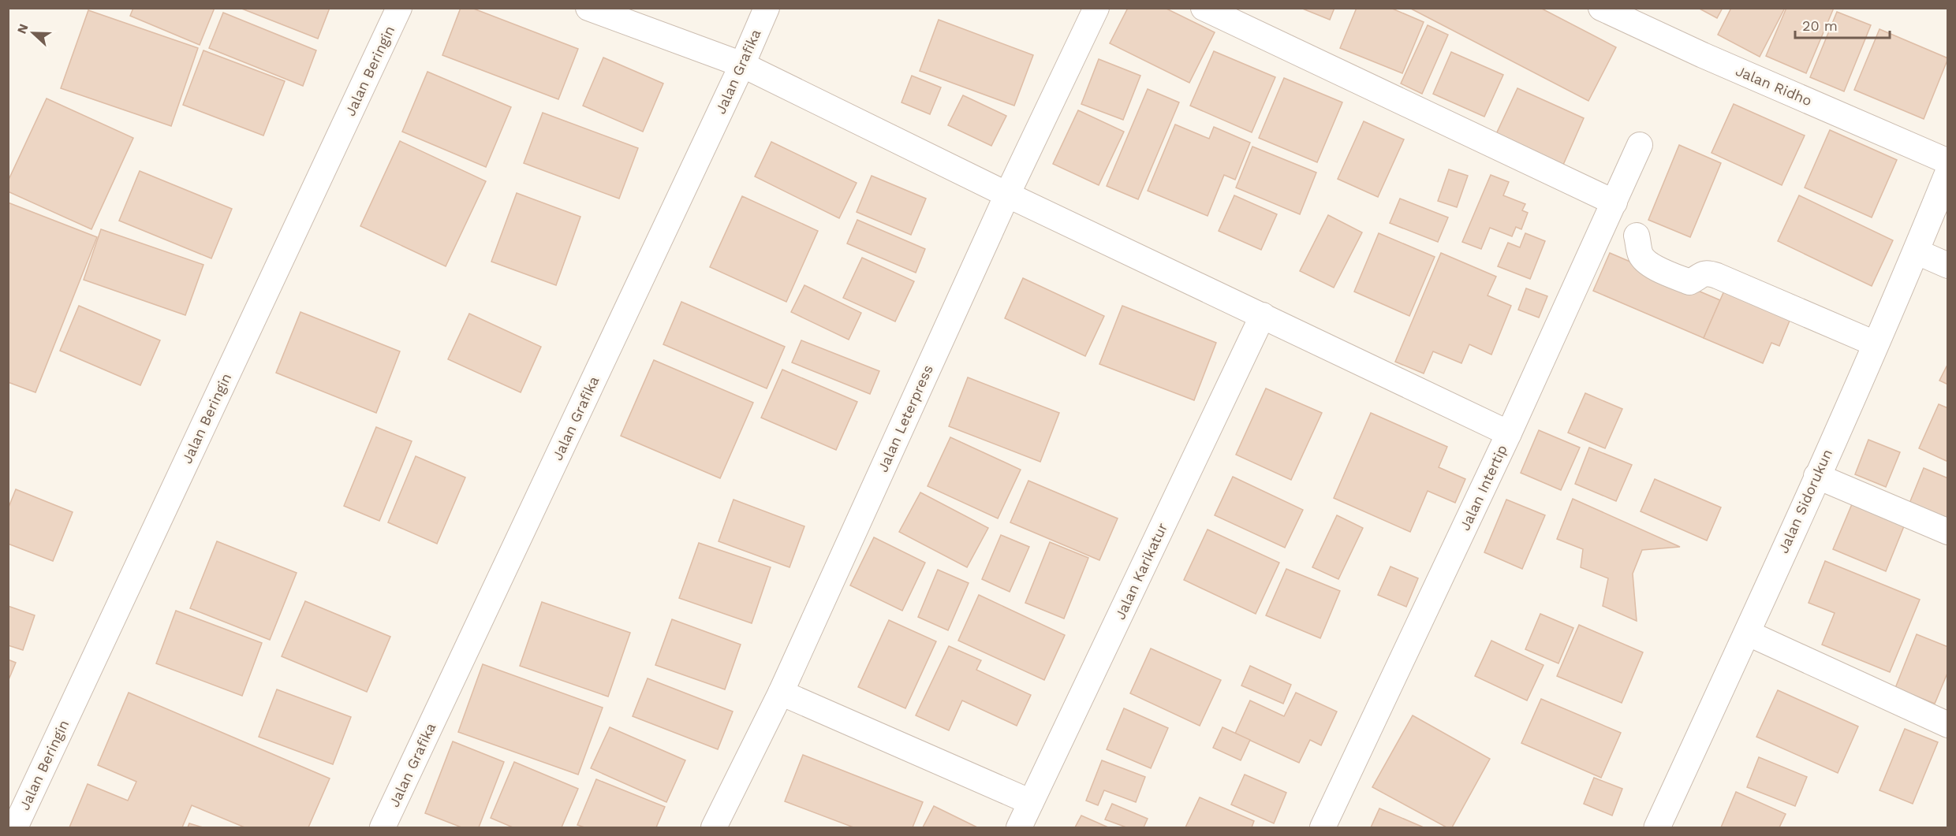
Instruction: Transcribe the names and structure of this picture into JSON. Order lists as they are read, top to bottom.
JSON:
{
  "streets": {
    "street": [
      "Jalan Beringin",
      "Jalan Grafika",
      "Jalan Ridho",
      "Jalan Leterpress",
      "Jalan Intertip",
      "Jalan Sidorukun",
      "Jalan Karikatur"
    ]
  },
  "scale_bar": "20 m",
  "north": "left"
}
